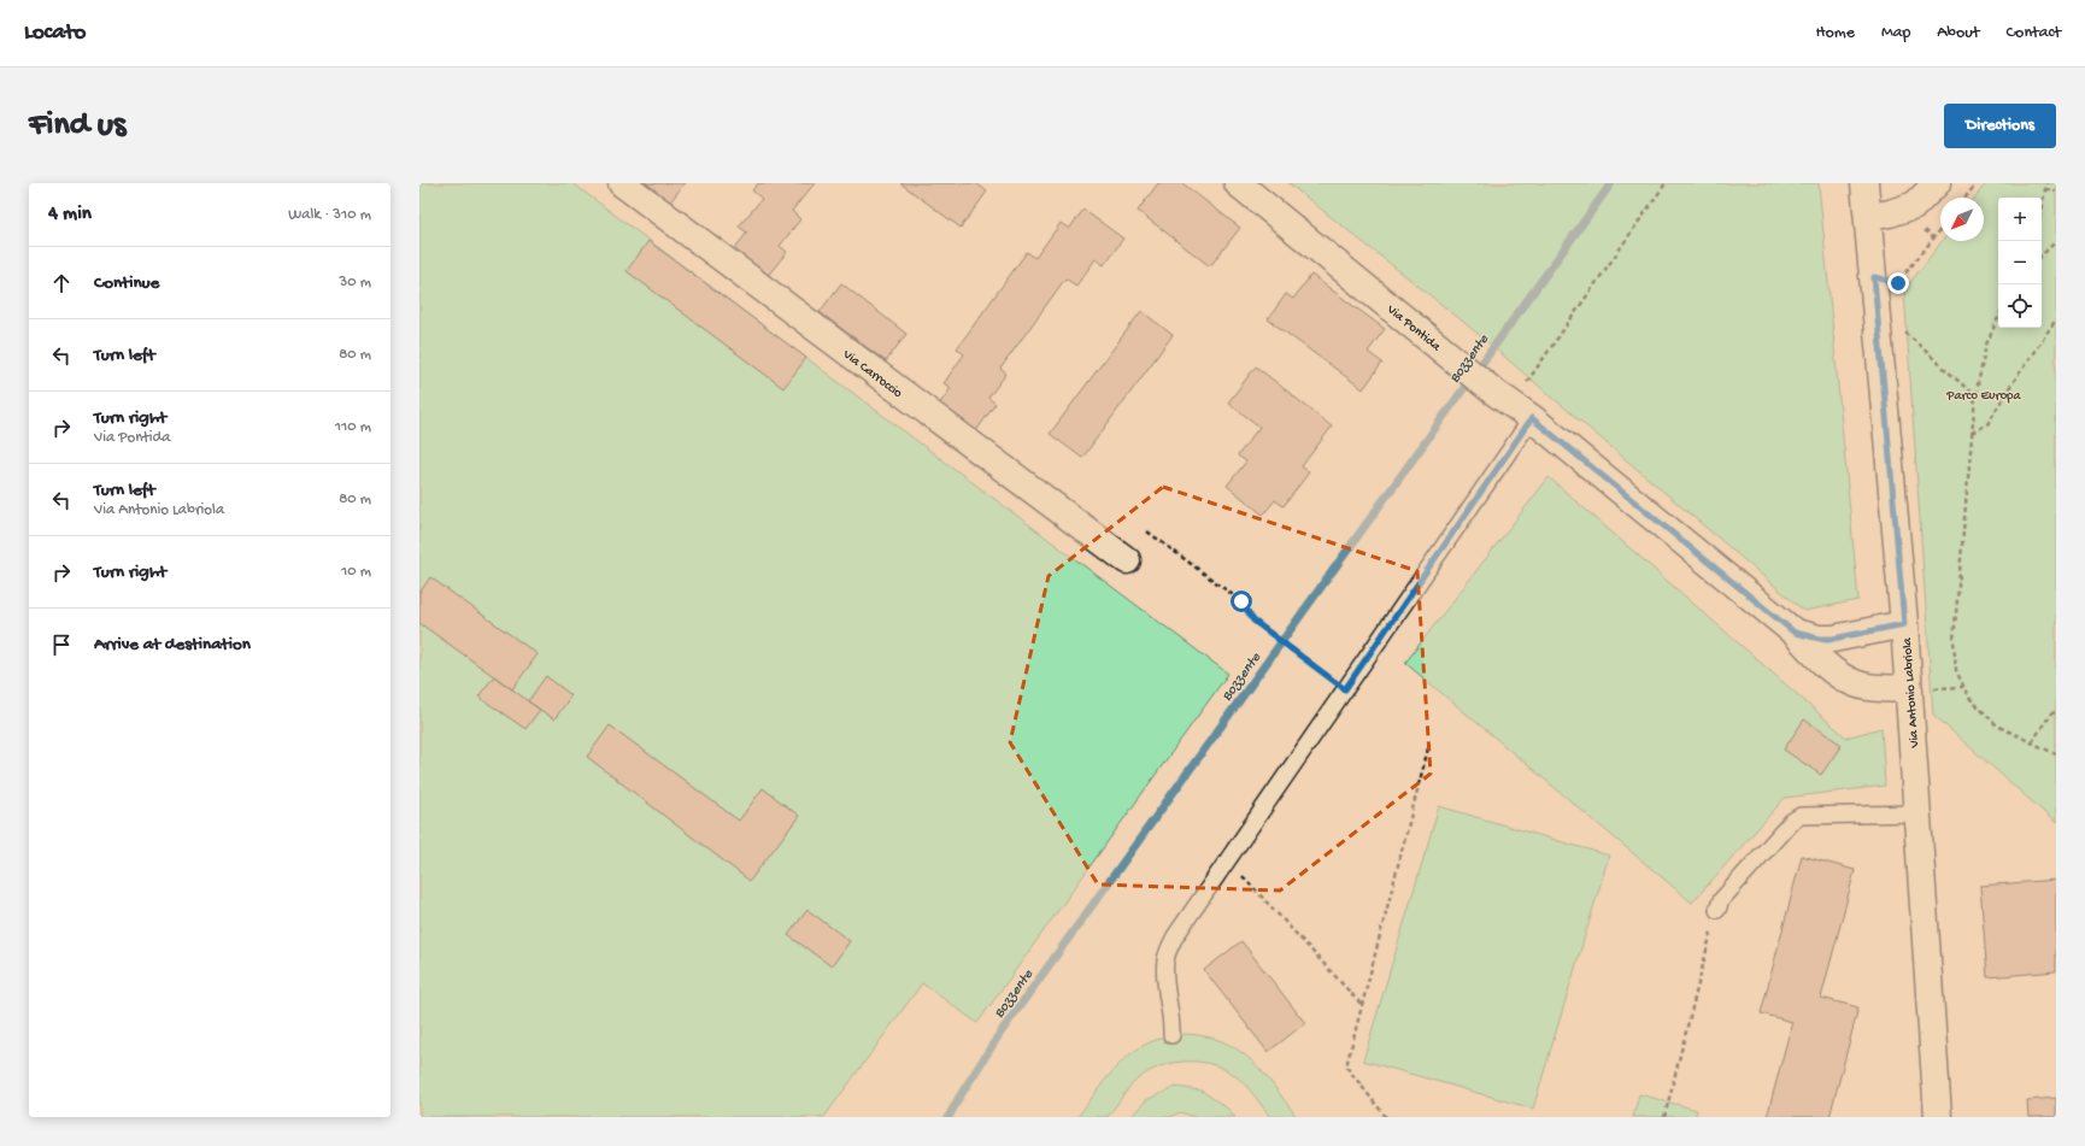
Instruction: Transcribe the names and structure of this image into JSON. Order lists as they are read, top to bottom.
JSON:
{
  "streets": {
    "street": ["Via Pontida", "Via Carroccio", "Via Antonio Labriola"]
  },
  "crossings": [
    ["Via Pontida", "Via Antonio Labriola"]
  ],
  "water": ["Bozzente"],
  "parks": ["Parco Europa"],
  "north": "bottom left",
  "page": {
    "header": "Locato",
    "nav": [
      "Home",
      "Map",
      "About",
      "Contact"
    ],
    "buttons": "Directions",
    "title": "Find us",
    "heading": ["4 min", "Walk · 310 m"],
    "map_buttons": ["+", "−"],
    "list": [
      ["Continue", "30 m"],
      ["Turn left", "80 m"],
      ["Turn right", "Via Pontida", "110 m"],
      ["Turn left", "Via Antonio Labriola", "80 m"],
      ["Turn right", "10 m"],
      "Arrive at destination"
    ]
  }
}
